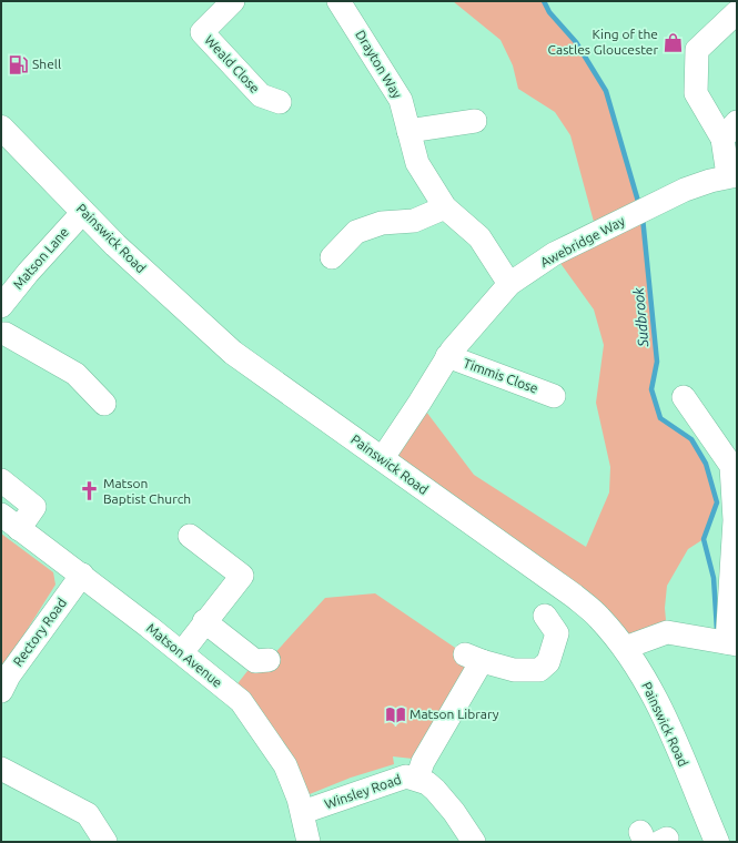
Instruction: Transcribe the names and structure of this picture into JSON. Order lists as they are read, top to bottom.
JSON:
{
  "streets": {
    "main road": ["Painswick Road"],
    "street": [
      "Weald Close",
      "Drayton Way",
      "Awebridge Way",
      "Matson Lane",
      "Timmis Close",
      "Rectory Road",
      "Matson Avenue",
      "Winsley Road"
    ]
  },
  "crossings": [
    ["Drayton Way", "Awebridge Way"],
    ["Painswick Road", "Awebridge Way"],
    ["Painswick Road", "Matson Lane"],
    ["Awebridge Way", "Timmis Close"],
    ["Rectory Road", "Matson Avenue"],
    ["Matson Avenue", "Winsley Road"]
  ],
  "water": ["Sudbrook"],
  "places": {
    "shop": ["King of the Castles Gloucester"],
    "fuel station": ["Shell"],
    "church": ["Matson Baptist Church"],
    "library": ["Matson Library"]
  }
}
